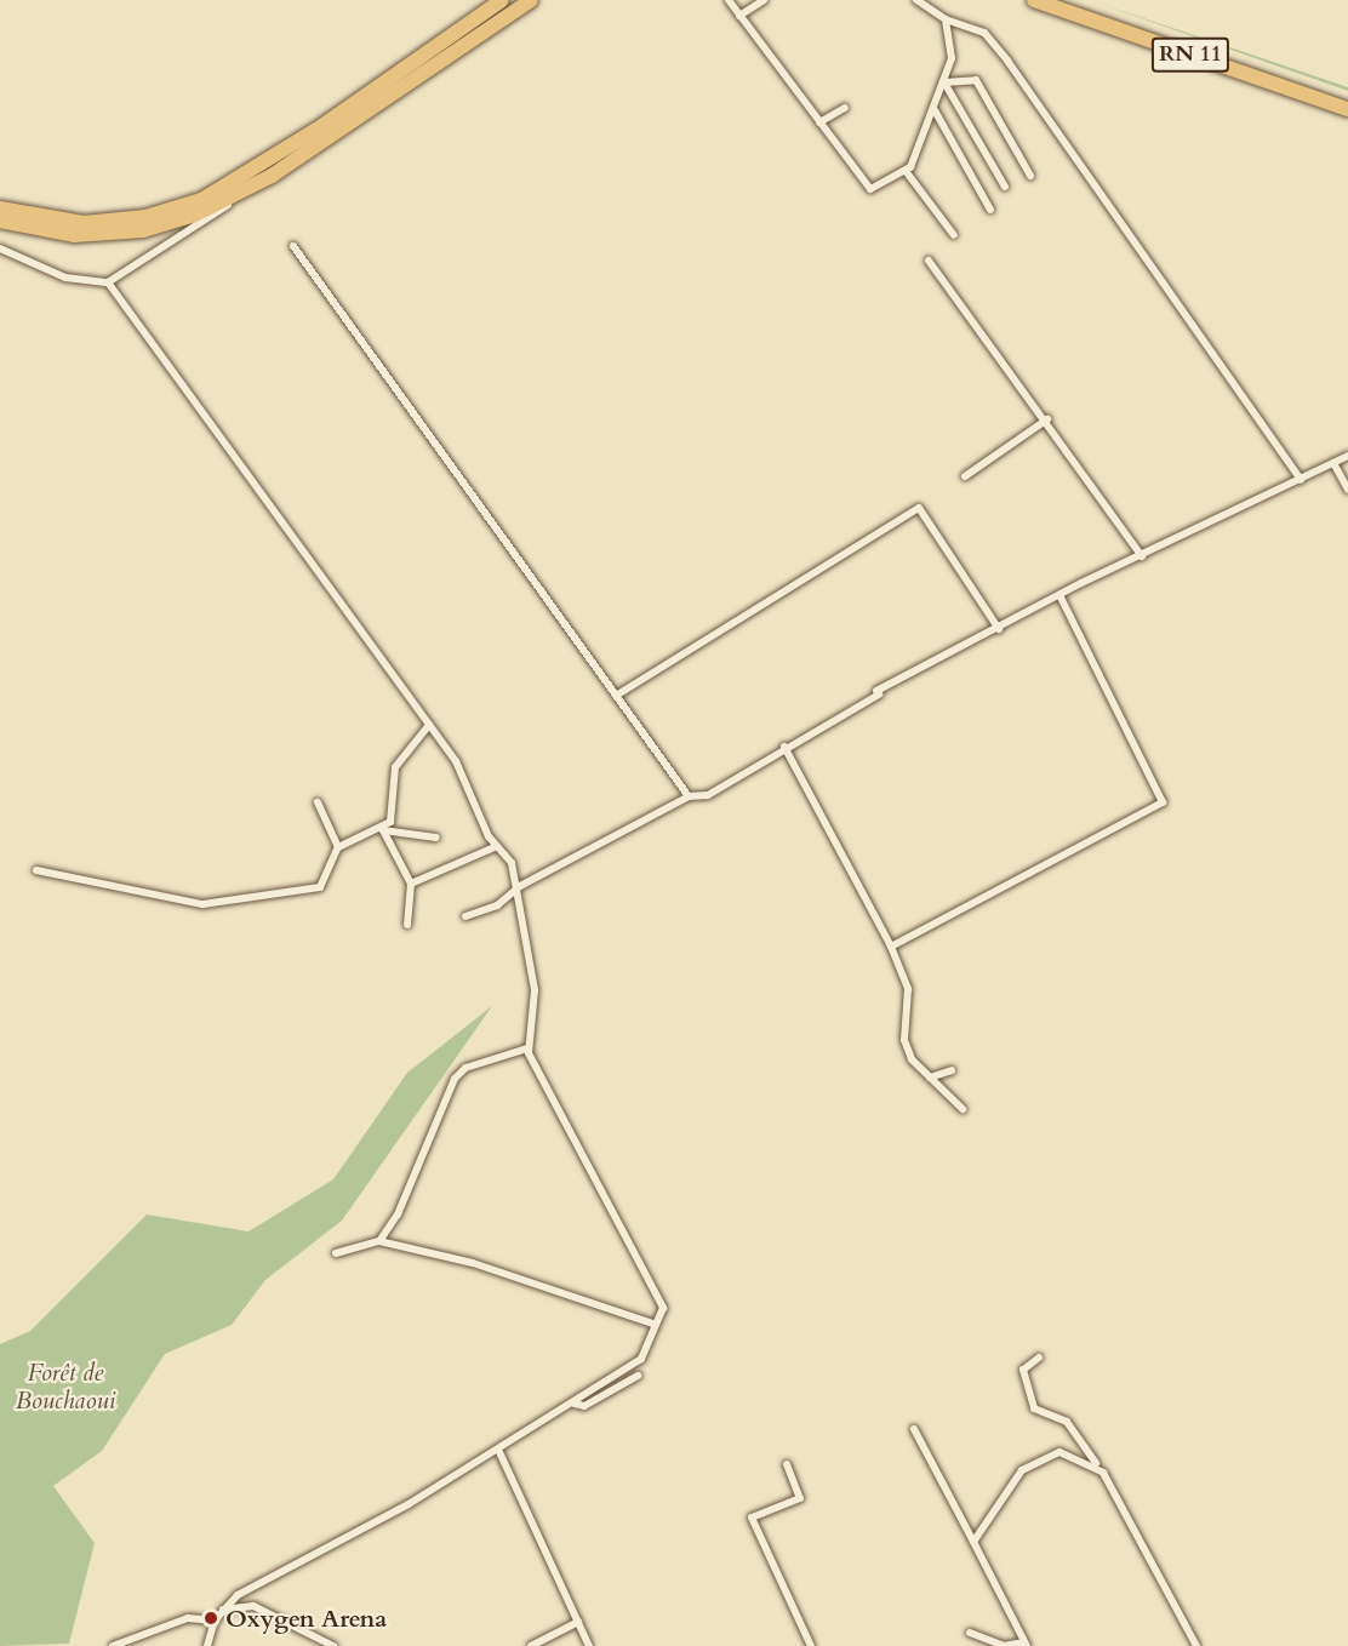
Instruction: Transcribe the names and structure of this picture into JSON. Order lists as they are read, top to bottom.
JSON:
{
  "streets": {
    "highway": ["RN 11"]
  },
  "parks": ["Forêt de Bouchaoui"],
  "places": ["Oxygen Arena"]
}
